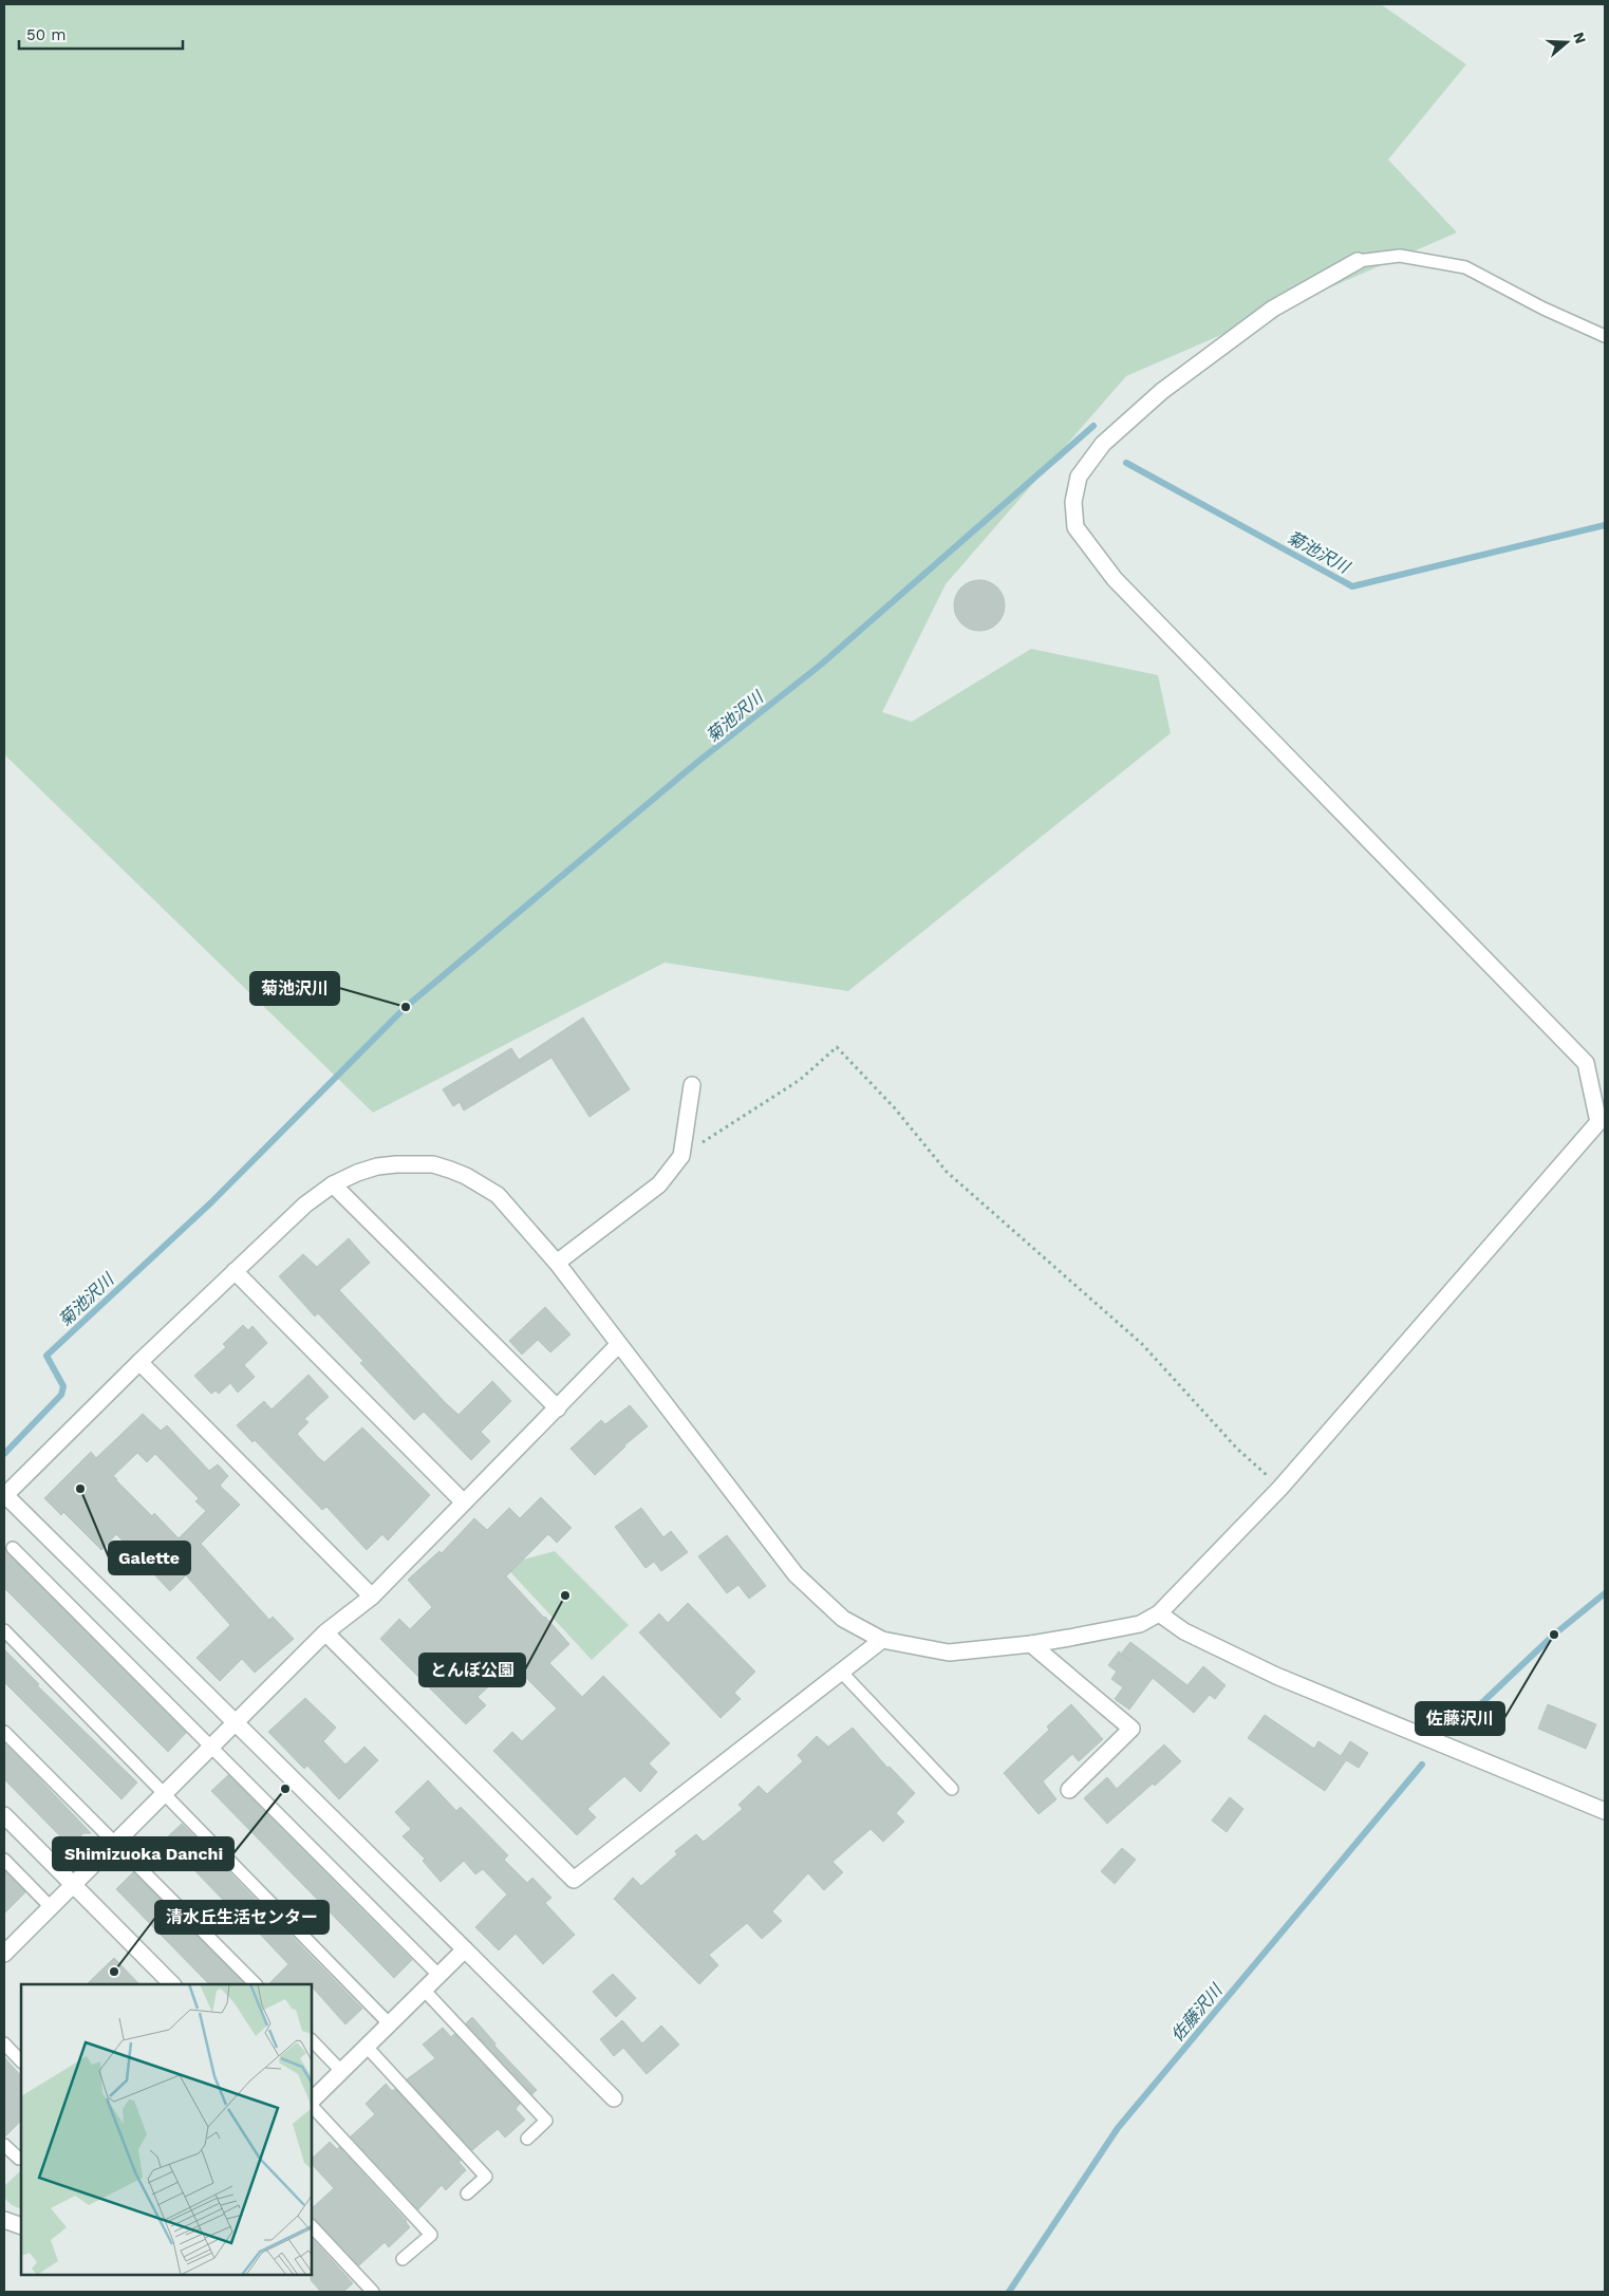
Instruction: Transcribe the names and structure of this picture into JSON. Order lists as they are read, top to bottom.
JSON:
{
  "water": ["菊池沢川", "佐藤沢川"],
  "places": [
    "菊池沢川",
    "Galette",
    "とんぼ公園",
    "佐藤沢川",
    "Shimizuoka Danchi",
    "清水丘生活センター"
  ],
  "scale_bar": "50 m",
  "north": "right"
}
